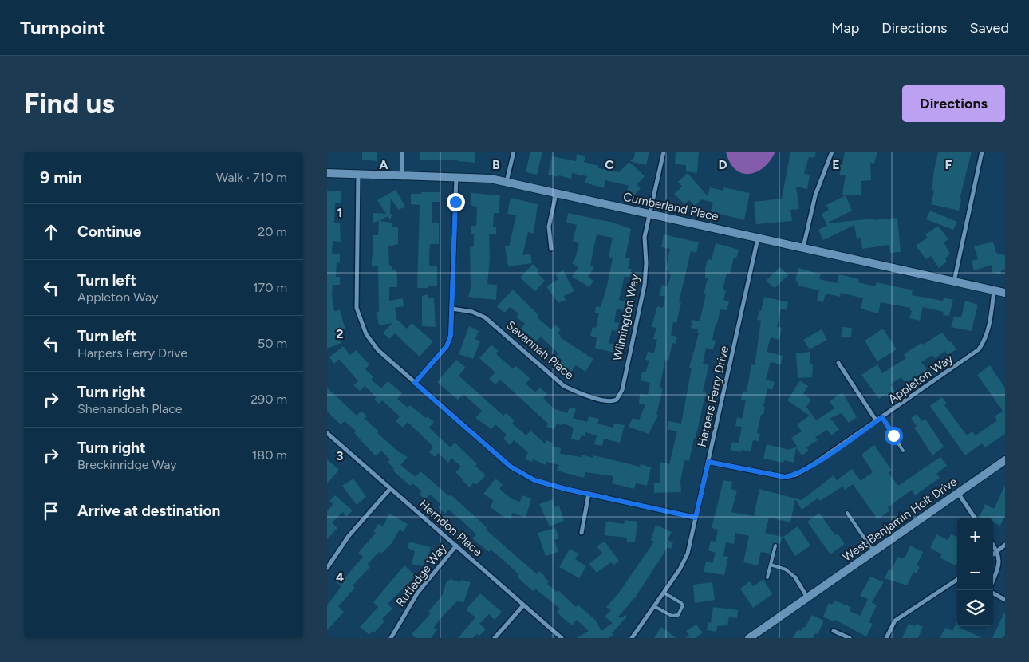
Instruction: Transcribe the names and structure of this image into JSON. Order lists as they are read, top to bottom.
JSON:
{
  "streets": {
    "street": [
      "Cumberland Place",
      "Wilmington Way",
      "Savannah Place",
      "Appleton Way",
      "Harpers Ferry Drive",
      "West Benjamin Holt Drive",
      "Herndon Place",
      "Rutledge Way"
    ]
  },
  "crossings": [
    ["Cumberland Place", "Wilmington Way"],
    ["Cumberland Place", "Appleton Way"],
    ["Cumberland Place", "Harpers Ferry Drive"],
    ["Wilmington Way", "Savannah Place"],
    ["Appleton Way", "Harpers Ferry Drive"],
    ["Herndon Place", "Rutledge Way"]
  ],
  "page": {
    "header": "Turnpoint",
    "nav": ["Map", "Directions", "Saved"],
    "buttons": "Directions",
    "title": "Find us",
    "heading": ["9 min", "Walk · 710 m"],
    "list": [
      ["Continue", "20 m"],
      ["Turn left", "Appleton Way", "170 m"],
      ["Turn left", "Harpers Ferry Drive", "50 m"],
      ["Turn right", "Shenandoah Place", "290 m"],
      ["Turn right", "Breckinridge Way", "180 m"],
      "Arrive at destination"
    ],
    "map_buttons": ["+", "−"]
  },
  "grid": {
    "columns": [
      "A",
      "B",
      "C",
      "D",
      "E",
      "F"
    ],
    "rows": [
      "1",
      "2",
      "3",
      "4"
    ]
  }
}
